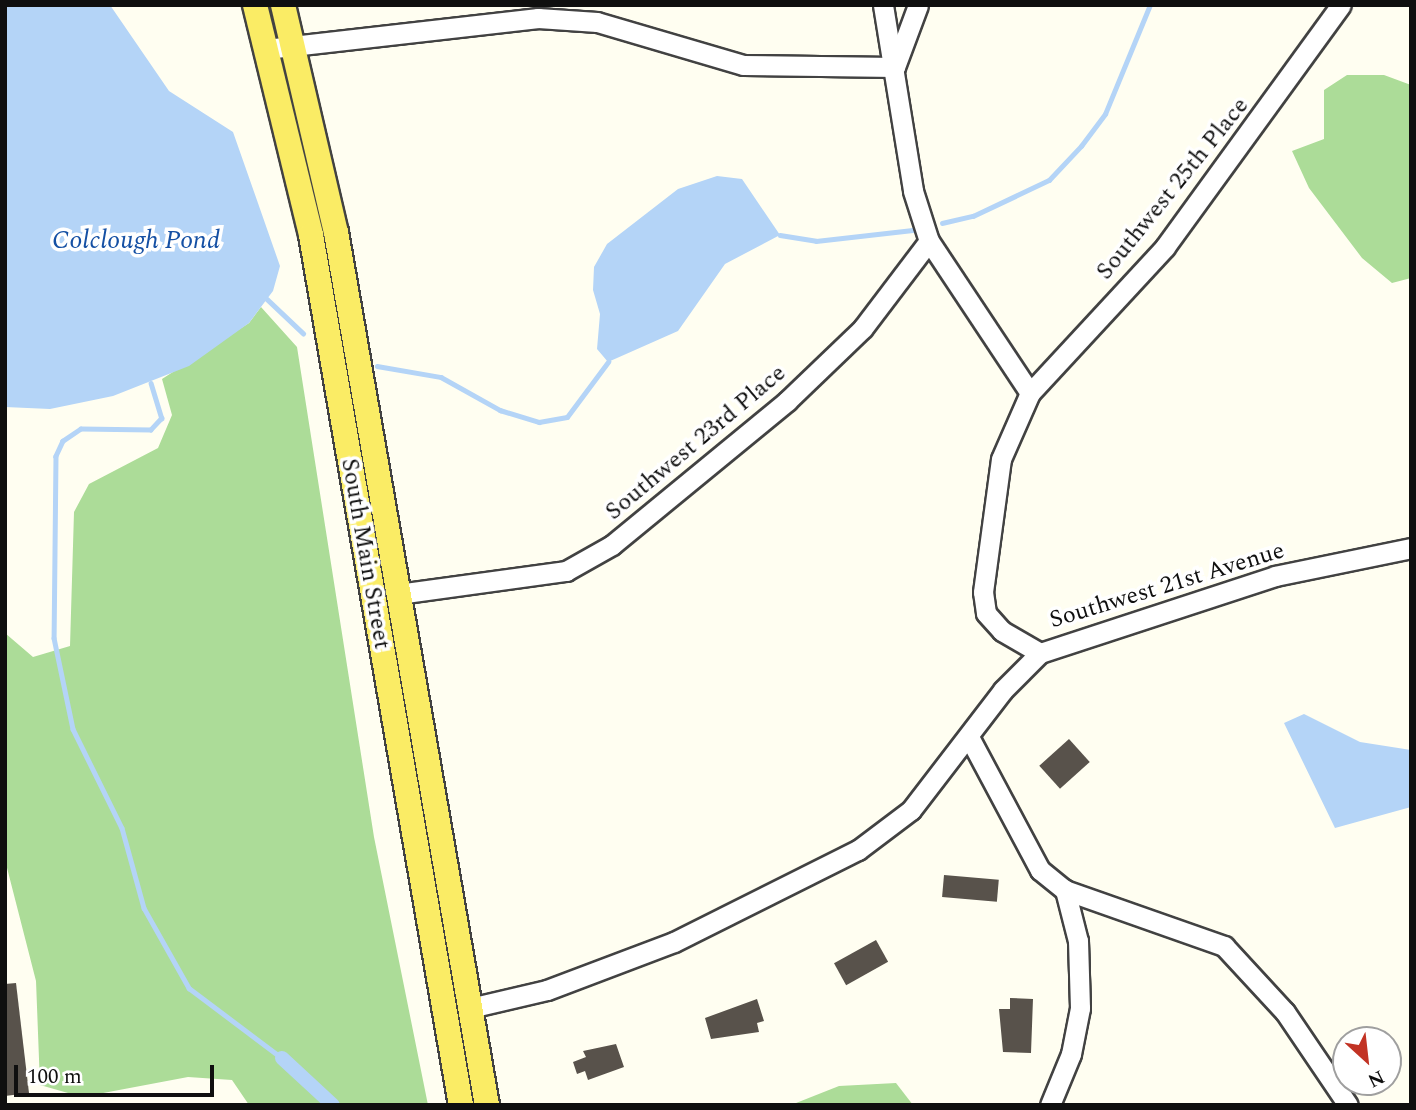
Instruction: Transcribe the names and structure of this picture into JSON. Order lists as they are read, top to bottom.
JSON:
{
  "streets": {
    "main road": ["South Main Street"],
    "street": ["Southwest 25th Place", "Southwest 23rd Place", "Southwest 21st Avenue"]
  },
  "crossings": [
    ["Southwest 25th Place", "Southwest 21st Avenue"],
    ["Southwest 23rd Place", "South Main Street"],
    ["South Main Street", "Southwest 21st Avenue"]
  ],
  "water": ["Colclough Pond"],
  "scale_bar": "100 m",
  "north": "bottom right"
}
